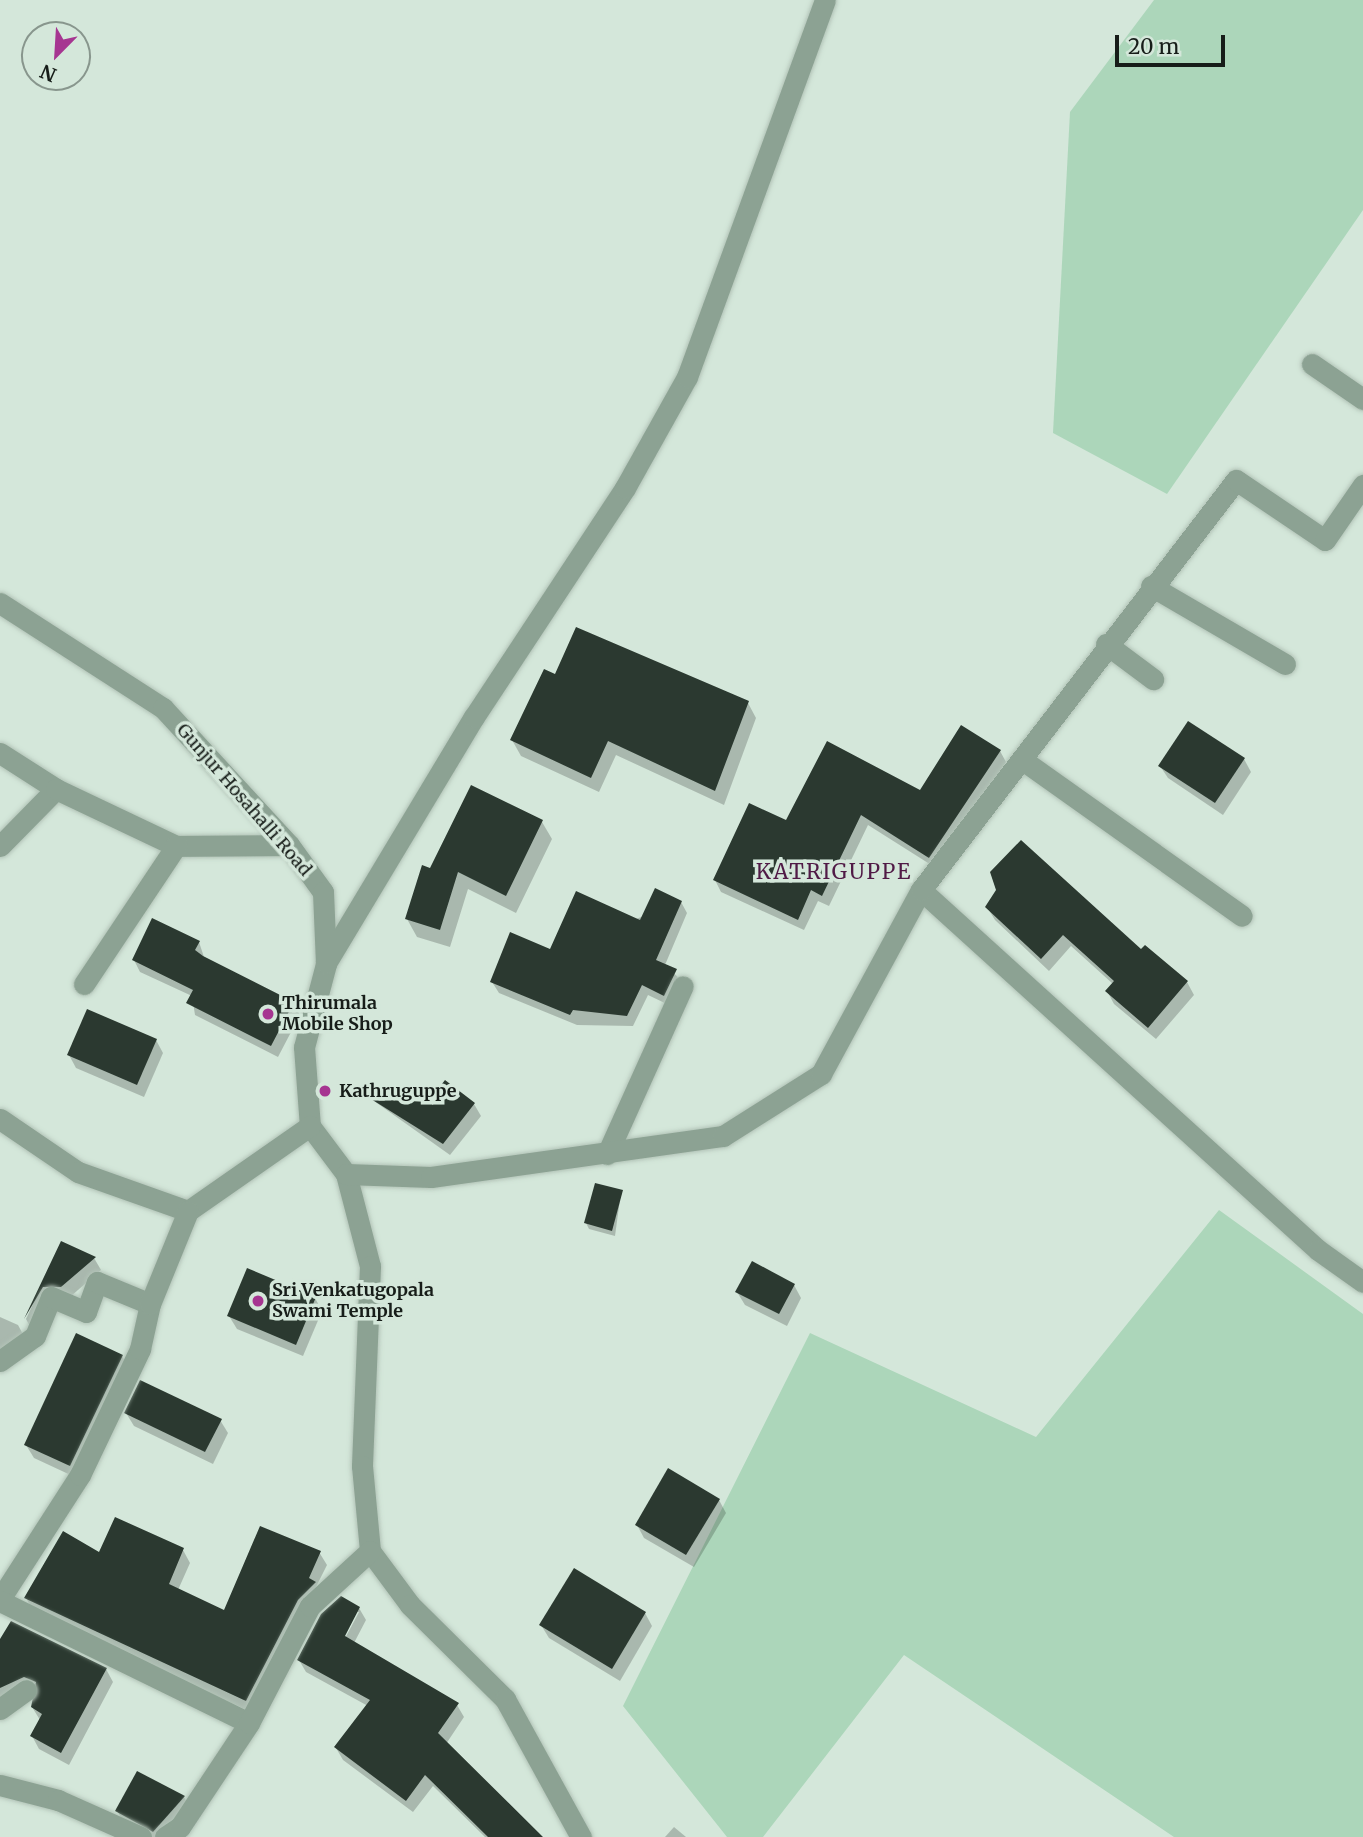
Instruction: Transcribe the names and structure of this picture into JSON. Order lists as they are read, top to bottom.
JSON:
{
  "streets": {
    "street": ["Gunjur Hosahalli Road"]
  },
  "districts": ["KATRIGUPPE"],
  "places": ["Thirumala Mobile Shop", "Kathruguppe", "Sri Venkatugopala Swami Temple"],
  "scale_bar": "20 m",
  "north": "bottom left"
}
